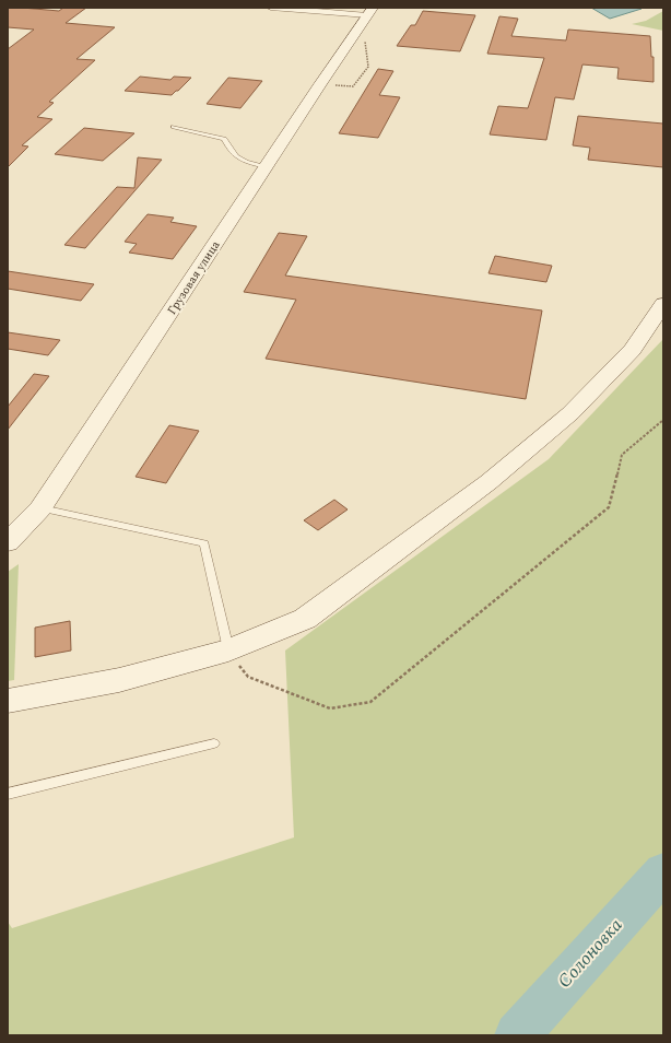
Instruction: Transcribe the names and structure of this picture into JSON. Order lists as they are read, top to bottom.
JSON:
{
  "streets": {
    "street": ["Грузовая улица"]
  },
  "water": ["Солоновка"]
}
